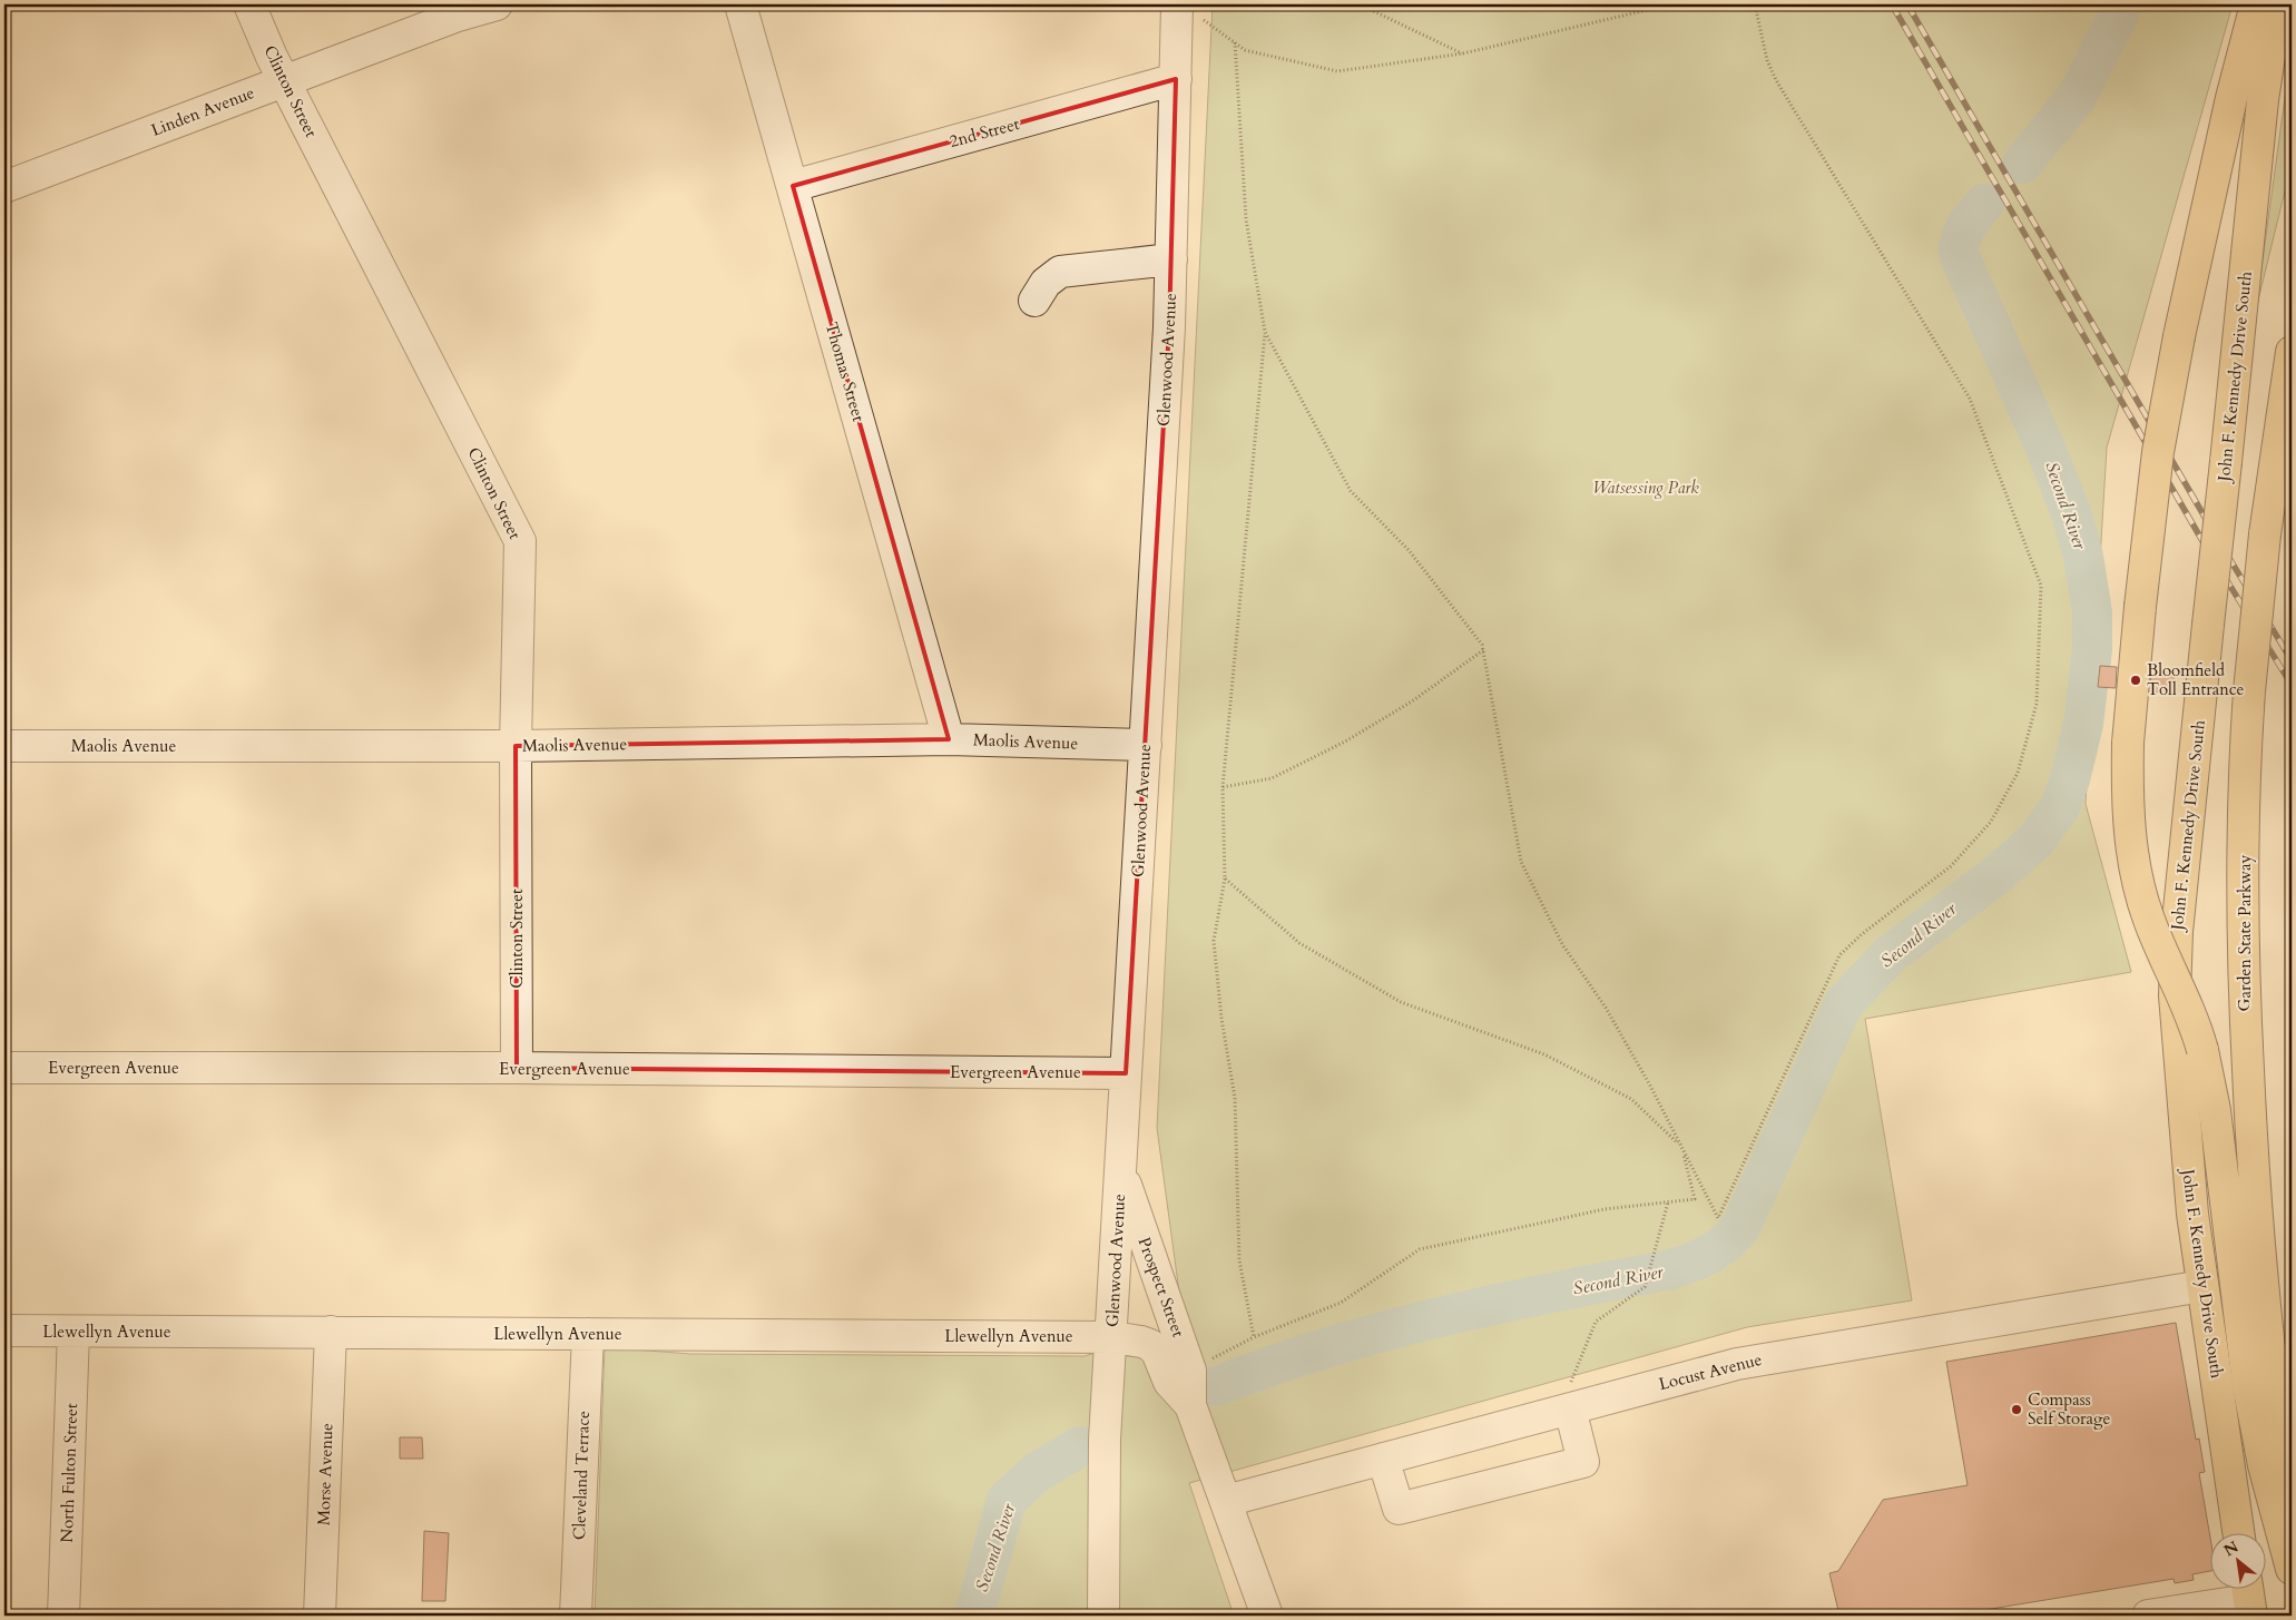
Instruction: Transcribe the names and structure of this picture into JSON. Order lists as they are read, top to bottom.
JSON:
{
  "streets": {
    "main road": ["John F. Kennedy Drive South", "Garden State Parkway"],
    "street": [
      "Clinton Street",
      "Linden Avenue",
      "2nd Street",
      "Glenwood Avenue",
      "Thomas Street",
      "Maolis Avenue",
      "Evergreen Avenue",
      "Prospect Street",
      "Llewellyn Avenue",
      "Locust Avenue",
      "North Fulton Street",
      "Morse Avenue",
      "Cleveland Terrace"
    ]
  },
  "crossings": [
    ["Clinton Street", "Linden Avenue"],
    ["Clinton Street", "Maolis Avenue"],
    ["Clinton Street", "Evergreen Avenue"],
    ["2nd Street", "Glenwood Avenue"],
    ["2nd Street", "Thomas Street"],
    ["Glenwood Avenue", "Maolis Avenue"],
    ["Glenwood Avenue", "Evergreen Avenue"],
    ["Glenwood Avenue", "Prospect Street"],
    ["Glenwood Avenue", "Llewellyn Avenue"],
    ["Thomas Street", "Maolis Avenue"],
    ["John F. Kennedy Drive South", "Locust Avenue"],
    ["Prospect Street", "Llewellyn Avenue"],
    ["Prospect Street", "Locust Avenue"],
    ["Llewellyn Avenue", "North Fulton Street"],
    ["Llewellyn Avenue", "Morse Avenue"],
    ["Llewellyn Avenue", "Cleveland Terrace"]
  ],
  "water": ["Second River"],
  "parks": ["Watsessing Park"],
  "places": ["Bloomfield Toll Entrance", "Compass Self Storage"],
  "north": "top left"
}
